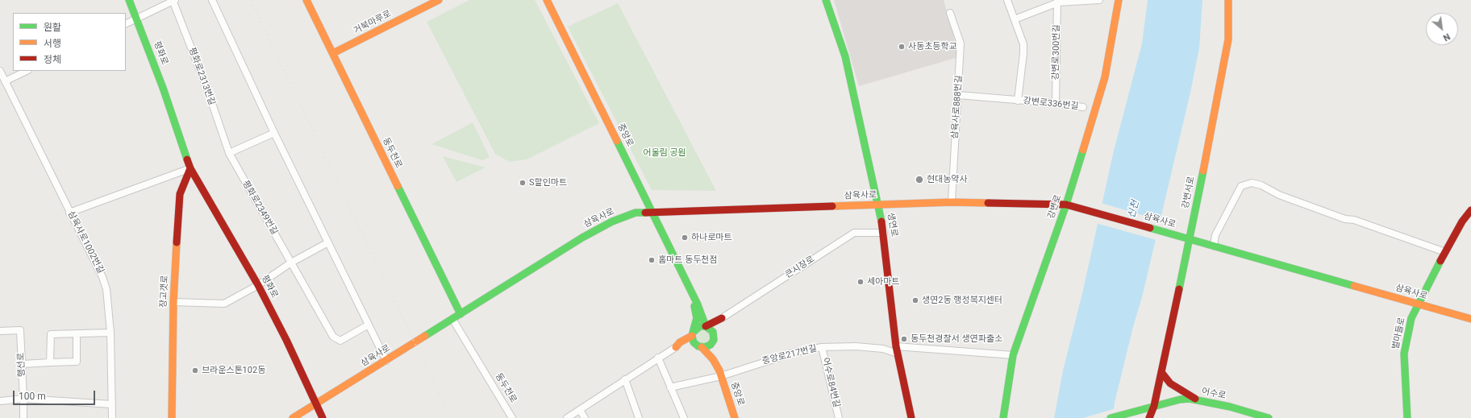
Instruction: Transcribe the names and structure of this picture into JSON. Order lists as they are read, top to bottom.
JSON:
{
  "streets": {
    "main road": [
      "거북마루로",
      "평화로",
      "중앙로",
      "동두천로",
      "강변서로",
      "삼육사로",
      "강변로",
      "생연로",
      "장고갯로",
      "벌마들로",
      "어수로"
    ],
    "street": [
      "강변로300번길",
      "평화로2313번길",
      "강변로336번길",
      "삼육사로888번길",
      "평화로2349번길",
      "삼육사로1002번길",
      "큰시장로",
      "중앙로217번길",
      "행선로",
      "어수로84번길"
    ]
  },
  "crossings": [
    ["거북마루로", "동두천로"],
    ["강변로300번길", "강변로336번길"],
    ["평화로", "평화로2313번길"],
    ["평화로", "삼육사로"],
    ["평화로", "장고갯로"],
    ["평화로2313번길", "평화로2349번길"],
    ["강변로336번길", "삼육사로888번길"],
    ["삼육사로888번길", "삼육사로"],
    ["중앙로", "삼육사로"],
    ["중앙로", "중앙로217번길"],
    ["동두천로", "삼육사로"],
    ["강변서로", "삼육사로"],
    ["강변서로", "어수로"],
    ["삼육사로", "강변로"],
    ["삼육사로", "생연로"],
    ["삼육사로", "벌마들로"],
    ["강변로", "중앙로217번길"],
    ["생연로", "큰시장로"],
    ["생연로", "중앙로217번길"],
    ["중앙로217번길", "어수로84번길"]
  ],
  "water": ["신천"],
  "parks": ["어울림 공원"],
  "places": [
    "사동초등학교",
    "현대농약사",
    "S할인마트",
    "하나로마트",
    "홈마트 동두천점",
    "세아마트",
    "생연2동 행정복지센터",
    "동두천경찰서 생연파출소",
    "브라운스톤102동"
  ],
  "legend": ["원활", "서행", "정체"],
  "scale_bar": "100 m",
  "north": "bottom right"
}
